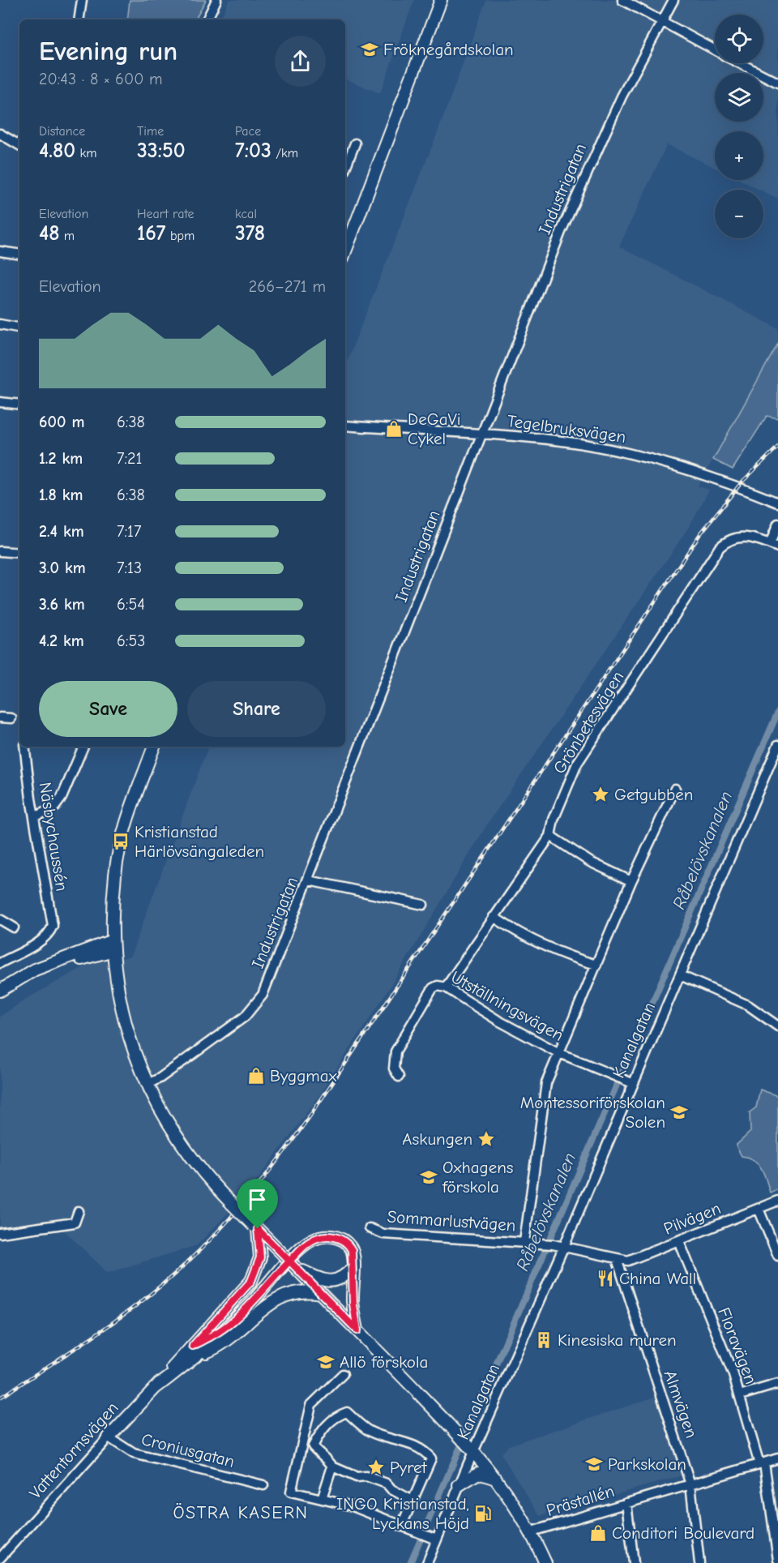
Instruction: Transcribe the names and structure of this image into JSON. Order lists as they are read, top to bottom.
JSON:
{
  "streets": {
    "main road": ["Vattentornsvägen"],
    "street": [
      "Industrigatan",
      "Tegelbruksvägen",
      "Grönbetesvägen",
      "Näsbychaussén",
      "Utställningsvägen",
      "Kanalgatan",
      "Pilvägen",
      "Sommarlustvägen",
      "Floravägen",
      "Almvägen",
      "Croniusgatan",
      "Prästallén"
    ]
  },
  "crossings": [
    ["Industrigatan", "Tegelbruksvägen"],
    ["Grönbetesvägen", "Utställningsvägen"],
    ["Utställningsvägen", "Kanalgatan"],
    ["Kanalgatan", "Sommarlustvägen"],
    ["Pilvägen", "Sommarlustvägen"],
    ["Pilvägen", "Floravägen"],
    ["Pilvägen", "Almvägen"],
    ["Sommarlustvägen", "Almvägen"],
    ["Floravägen", "Prästallén"],
    ["Almvägen", "Prästallén"],
    ["Vattentornsvägen", "Croniusgatan"]
  ],
  "districts": ["ÖSTRA KASERN"],
  "water": ["Råbelövskanalen"],
  "places": {
    "school or university": [
      "Fröknegårdskolan",
      "Montessoriförskolan Solen",
      "Oxhagens förskola",
      "Allö förskola",
      "Parkskolan"
    ],
    "shop": ["DeGaVi Cykel", "Byggmax", "Conditori Boulevard"],
    "place": ["Getgubben", "Askungen", "Pyret"],
    "bus stop": ["Kristianstad Härlövsängaleden"],
    "restaurant": ["China Wall"],
    "building": ["Kinesiska muren"],
    "fuel station": ["INGO Kristianstad, Lyckans Höjd"]
  },
  "page": {
    "map_buttons": ["+", "−"],
    "heading": ["Evening run", "20:43 · 8 × 600 m"],
    "stats": [
      ["Distance", "4.80 km"],
      ["Time", "33:50"],
      ["Pace", "7:03 /km"],
      ["Elevation", "48 m"],
      ["Heart rate", "167 bpm"],
      ["kcal", "378"]
    ],
    "chart": ["Elevation", "266–271 m"],
    "list": [
      {
        "name": "600 m",
        "note": "6:38"
      },
      {
        "name": "1.2 km",
        "note": "7:21"
      },
      {
        "name": "1.8 km",
        "note": "6:38"
      },
      {
        "name": "2.4 km",
        "note": "7:17"
      },
      {
        "name": "3.0 km",
        "note": "7:13"
      },
      {
        "name": "3.6 km",
        "note": "6:54"
      },
      {
        "name": "4.2 km",
        "note": "6:53"
      }
    ],
    "buttons": ["Save", "Share"]
  }
}
